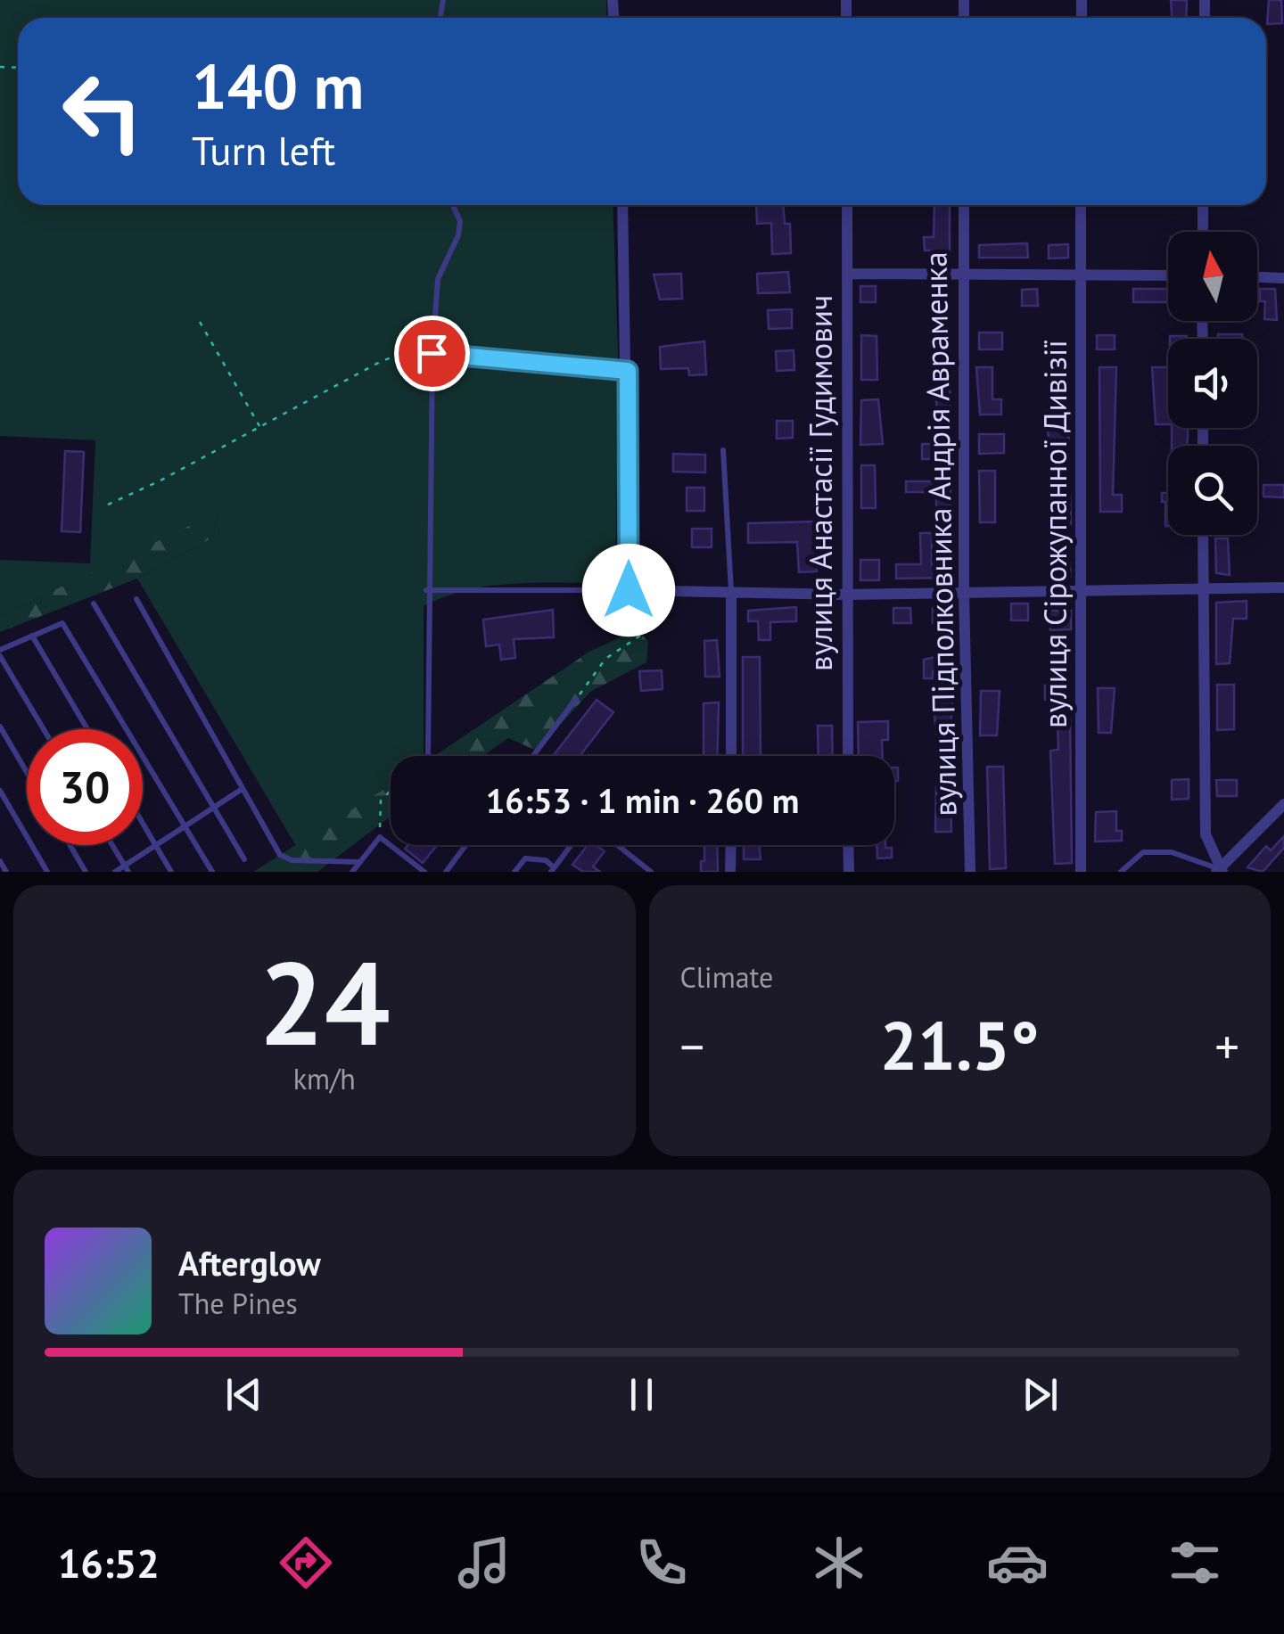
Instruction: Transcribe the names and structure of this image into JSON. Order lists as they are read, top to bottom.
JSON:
{
  "streets": {
    "street": ["вулиця Анастасії Гудимович", "вулиця Підполковника Андрія Авраменка", "вулиця Сірожупанної Дивізії"]
  },
  "north": "top",
  "page": {
    "turn": ["140 m", "Turn left"],
    "limit": "30",
    "trip": "16:53 · 1 min · 260 m",
    "tile": [
      ["24", "km/h"],
      "Climate"
    ],
    "heat": ["−", "21.5°", "+"],
    "song": ["Afterglow", "The Pines"],
    "tabs": "16:52"
  }
}
